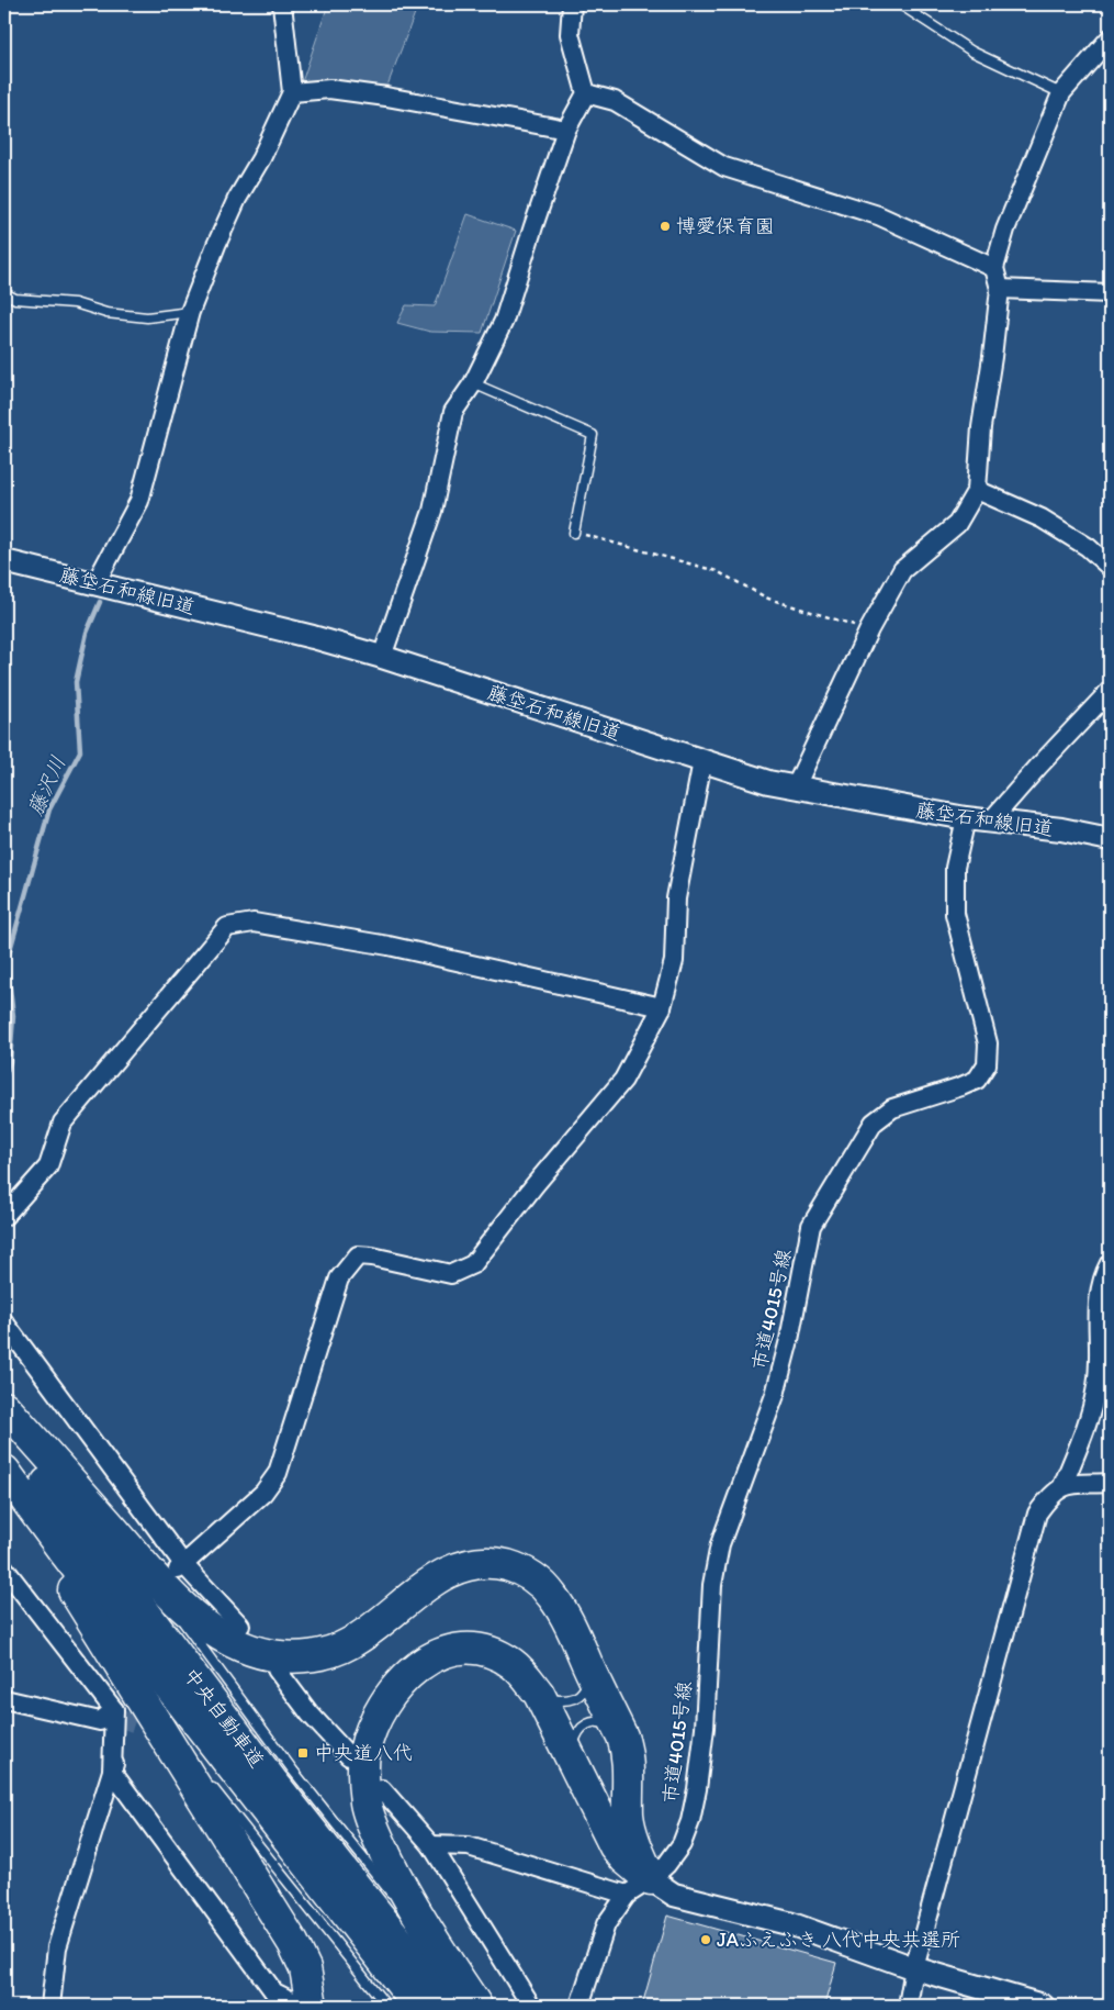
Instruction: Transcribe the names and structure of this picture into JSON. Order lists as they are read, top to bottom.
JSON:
{
  "streets": {
    "highway": ["中央自動車道"],
    "street": ["藤垈石和線旧道", "市道4015号線"]
  },
  "crossings": [
    ["藤垈石和線旧道", "市道4015号線"]
  ],
  "water": ["藤沢川"],
  "places": {
    "other": ["博愛保育園", "JAふえふき 八代中央共選所"],
    "transit": ["中央道八代"]
  }
}
